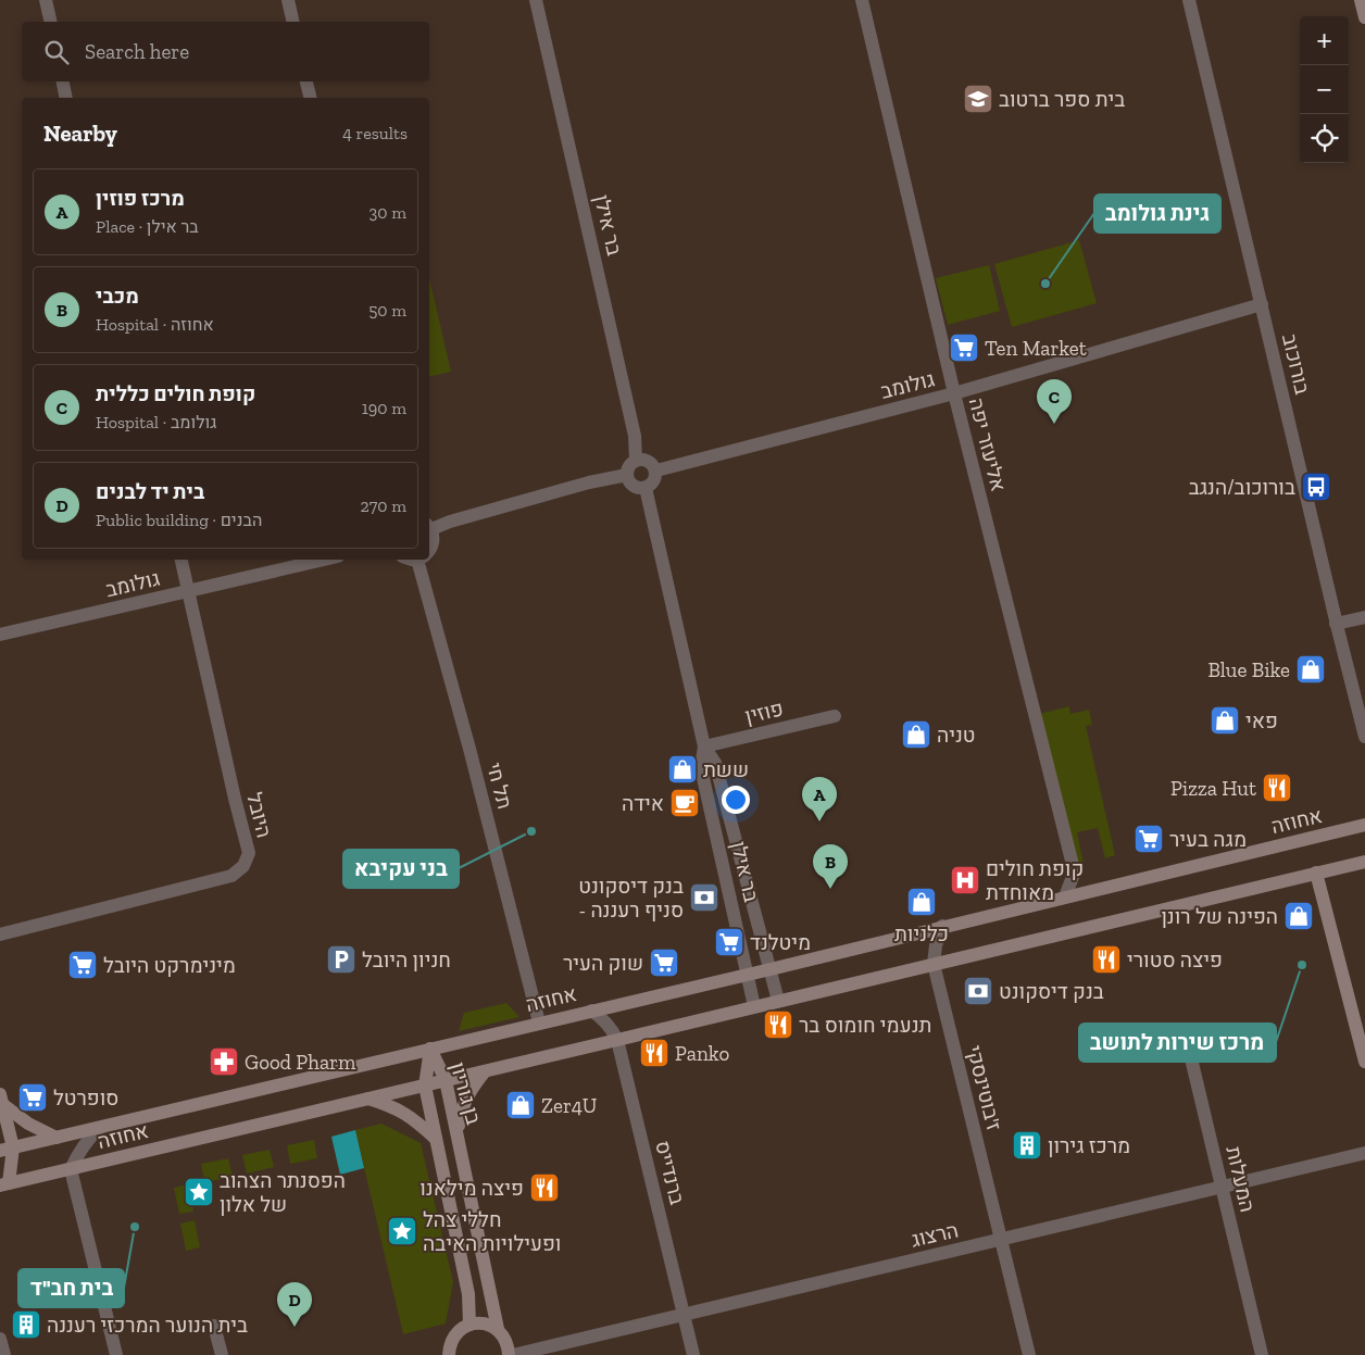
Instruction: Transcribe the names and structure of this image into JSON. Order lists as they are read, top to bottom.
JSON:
{
  "streets": {
    "main road": ["אחוזה", "בן גוריון"],
    "street": [
      "בר אילן",
      "בורוכוב",
      "גולומב",
      "אליעזר יפה",
      "פוזין",
      "תל חי",
      "היובל",
      "ז'בוטינסקי",
      "ברנדייס",
      "המעלות",
      "הרצוג"
    ]
  },
  "crossings": [
    ["בר אילן", "גולומב"],
    ["בר אילן", "פוזין"],
    ["בר אילן", "אחוזה"],
    ["בורוכוב", "גולומב"],
    ["גולומב", "אליעזר יפה"],
    ["גולומב", "היובל"],
    ["אליעזר יפה", "אחוזה"],
    ["תל חי", "אחוזה"],
    ["אחוזה", "ז'בוטינסקי"],
    ["אחוזה", "בן גוריון"],
    ["אחוזה", "ברנדייס"],
    ["ז'בוטינסקי", "הרצוג"],
    ["בן גוריון", "הרצוג"],
    ["ברנדייס", "הרצוג"],
    ["המעלות", "הרצוג"]
  ],
  "places": {
    "school or university": ["בית ספר ברטוב"],
    "other": [
      "גינת גולומב",
      "בני עקיבא",
      "מרכז שירות לתושב",
      "בית חב\"ד"
    ],
    "supermarket": [
      "Ten Market",
      "מגה בעיר",
      "מיטלנד",
      "שוק העיר",
      "מינימרקט היובל",
      "סופרטל"
    ],
    "bus stop": ["בורוכוב/הנגב"],
    "shop": [
      "Blue Bike",
      "פאי",
      "טניה",
      "ששת",
      "כלניות",
      "הפינה של רונן",
      "Zer4U"
    ],
    "restaurant": [
      "Pizza Hut",
      "פיצה סטורי",
      "תנעמי חומוס בר",
      "Panko",
      "פיצה מילאנו"
    ],
    "cafe": ["אידה"],
    "hospital": ["קופת חולים מאוחדת"],
    "bank": ["בנק דיסקונט - סניף רעננה", "בנק דיסקונט"],
    "parking": ["חניון היובל"],
    "pharmacy": ["Good Pharm"],
    "building": ["מרכז גירון", "בית הנוער המרכזי רעננה"],
    "place": ["הפסנתר הצהוב של אלון", "חללי צהל ופעילויות האיבה"]
  },
  "page": {
    "map_buttons": ["+", "−"],
    "search": "Search here",
    "heading": ["Nearby", "4 results"],
    "list": [
      {
        "mark": "A",
        "name": "מרכז פוזין",
        "note": "Place · בר אילן",
        "value": "30 m"
      },
      {
        "mark": "B",
        "name": "מכבי",
        "note": "Hospital · אחוזה",
        "value": "50 m"
      },
      {
        "mark": "C",
        "name": "קופת חולים כללית",
        "note": "Hospital · גולומב",
        "value": "190 m"
      },
      {
        "mark": "D",
        "name": "בית יד לבנים",
        "note": "Public building · הבנים",
        "value": "270 m"
      }
    ],
    "pins": [
      "C",
      "A",
      "B",
      "D"
    ]
  }
}
